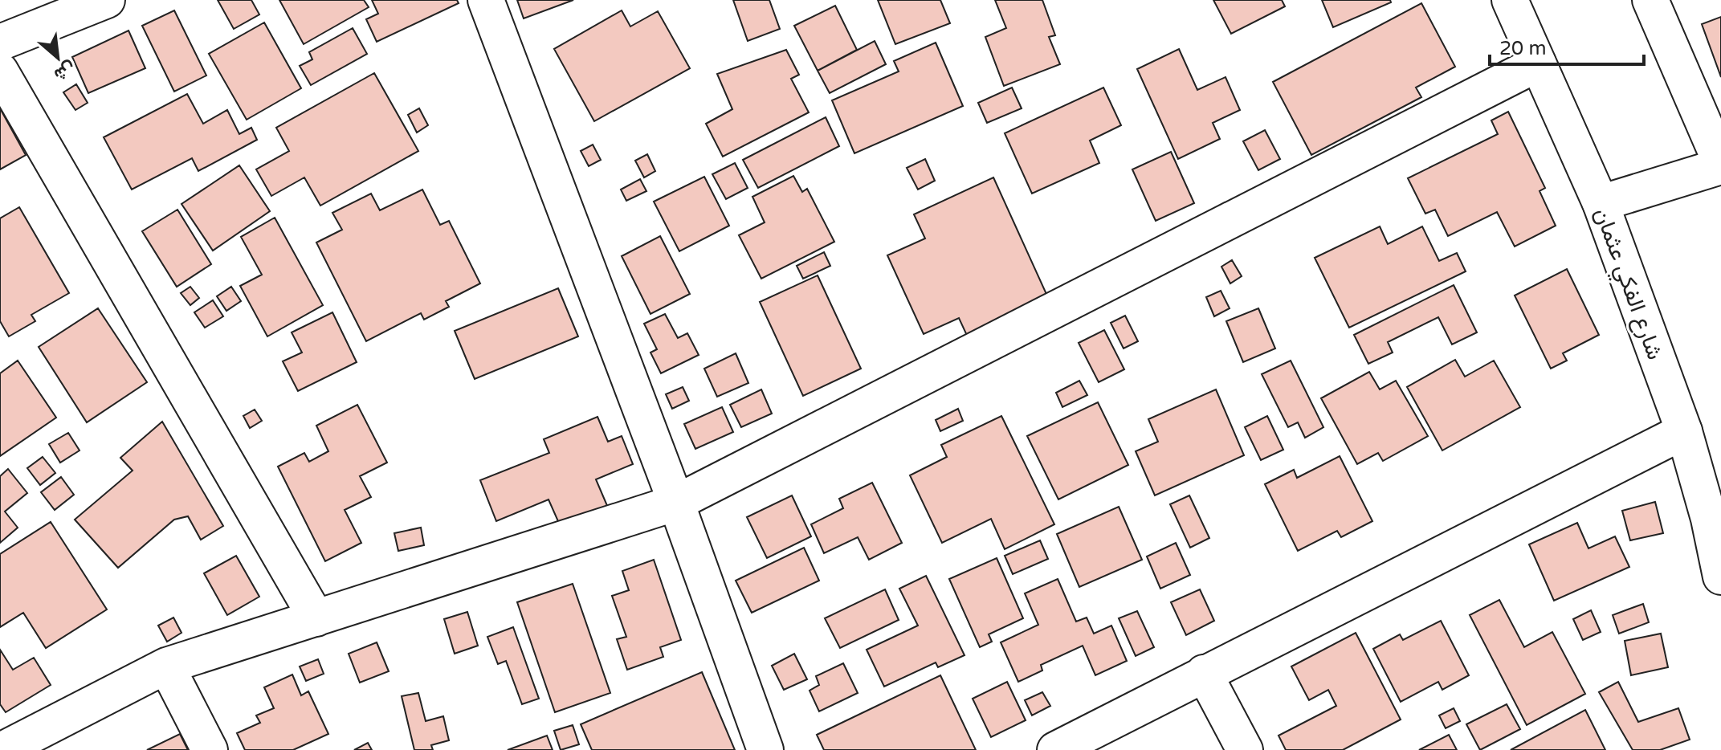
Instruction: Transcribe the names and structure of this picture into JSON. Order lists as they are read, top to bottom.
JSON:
{
  "streets": {
    "street": ["شارع الفكي عثمان"]
  },
  "scale_bar": "20 m",
  "north": "bottom right"
}
